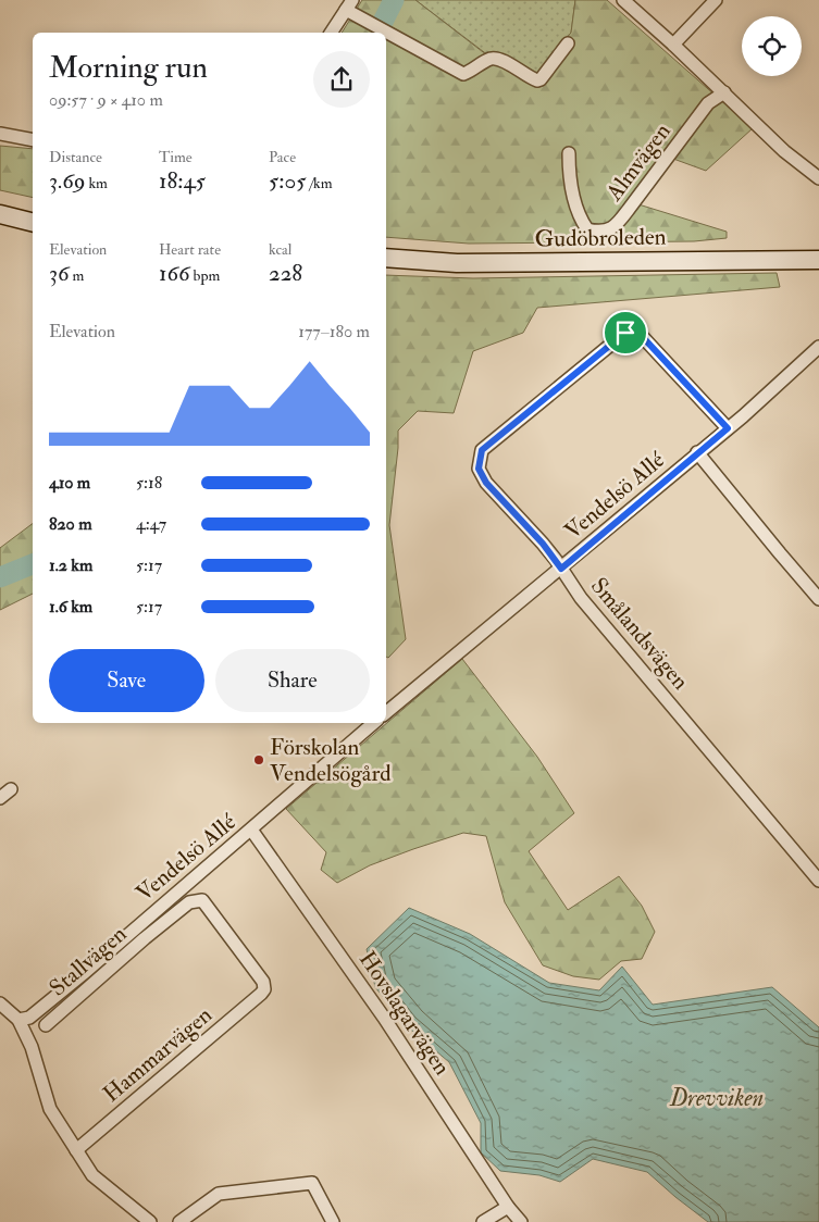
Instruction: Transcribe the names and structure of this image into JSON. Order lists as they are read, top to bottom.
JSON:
{
  "streets": {
    "main road": ["Gudöbroleden"],
    "street": [
      "Almvägen",
      "Vendelsö Allé",
      "Smålandsvägen",
      "Stallvägen",
      "Hovslagarvägen",
      "Hammarvägen"
    ]
  },
  "crossings": [
    ["Vendelsö Allé", "Smålandsvägen"],
    ["Vendelsö Allé", "Stallvägen"],
    ["Vendelsö Allé", "Hovslagarvägen"],
    ["Stallvägen", "Hammarvägen"]
  ],
  "water": ["Drevviken"],
  "places": ["Förskolan Vendelsögård"],
  "page": {
    "heading": ["Morning run", "09:57 · 9 × 410 m"],
    "stats": [
      ["Distance", "3.69 km"],
      ["Time", "18:45"],
      ["Pace", "5:05 /km"],
      ["Elevation", "36 m"],
      ["Heart rate", "166 bpm"],
      ["kcal", "228"]
    ],
    "chart": ["Elevation", "177–180 m"],
    "list": [
      {
        "name": "410 m",
        "note": "5:18"
      },
      {
        "name": "820 m",
        "note": "4:47"
      },
      {
        "name": "1.2 km",
        "note": "5:17"
      },
      {
        "name": "1.6 km",
        "note": "5:17"
      }
    ],
    "buttons": ["Save", "Share"]
  }
}
